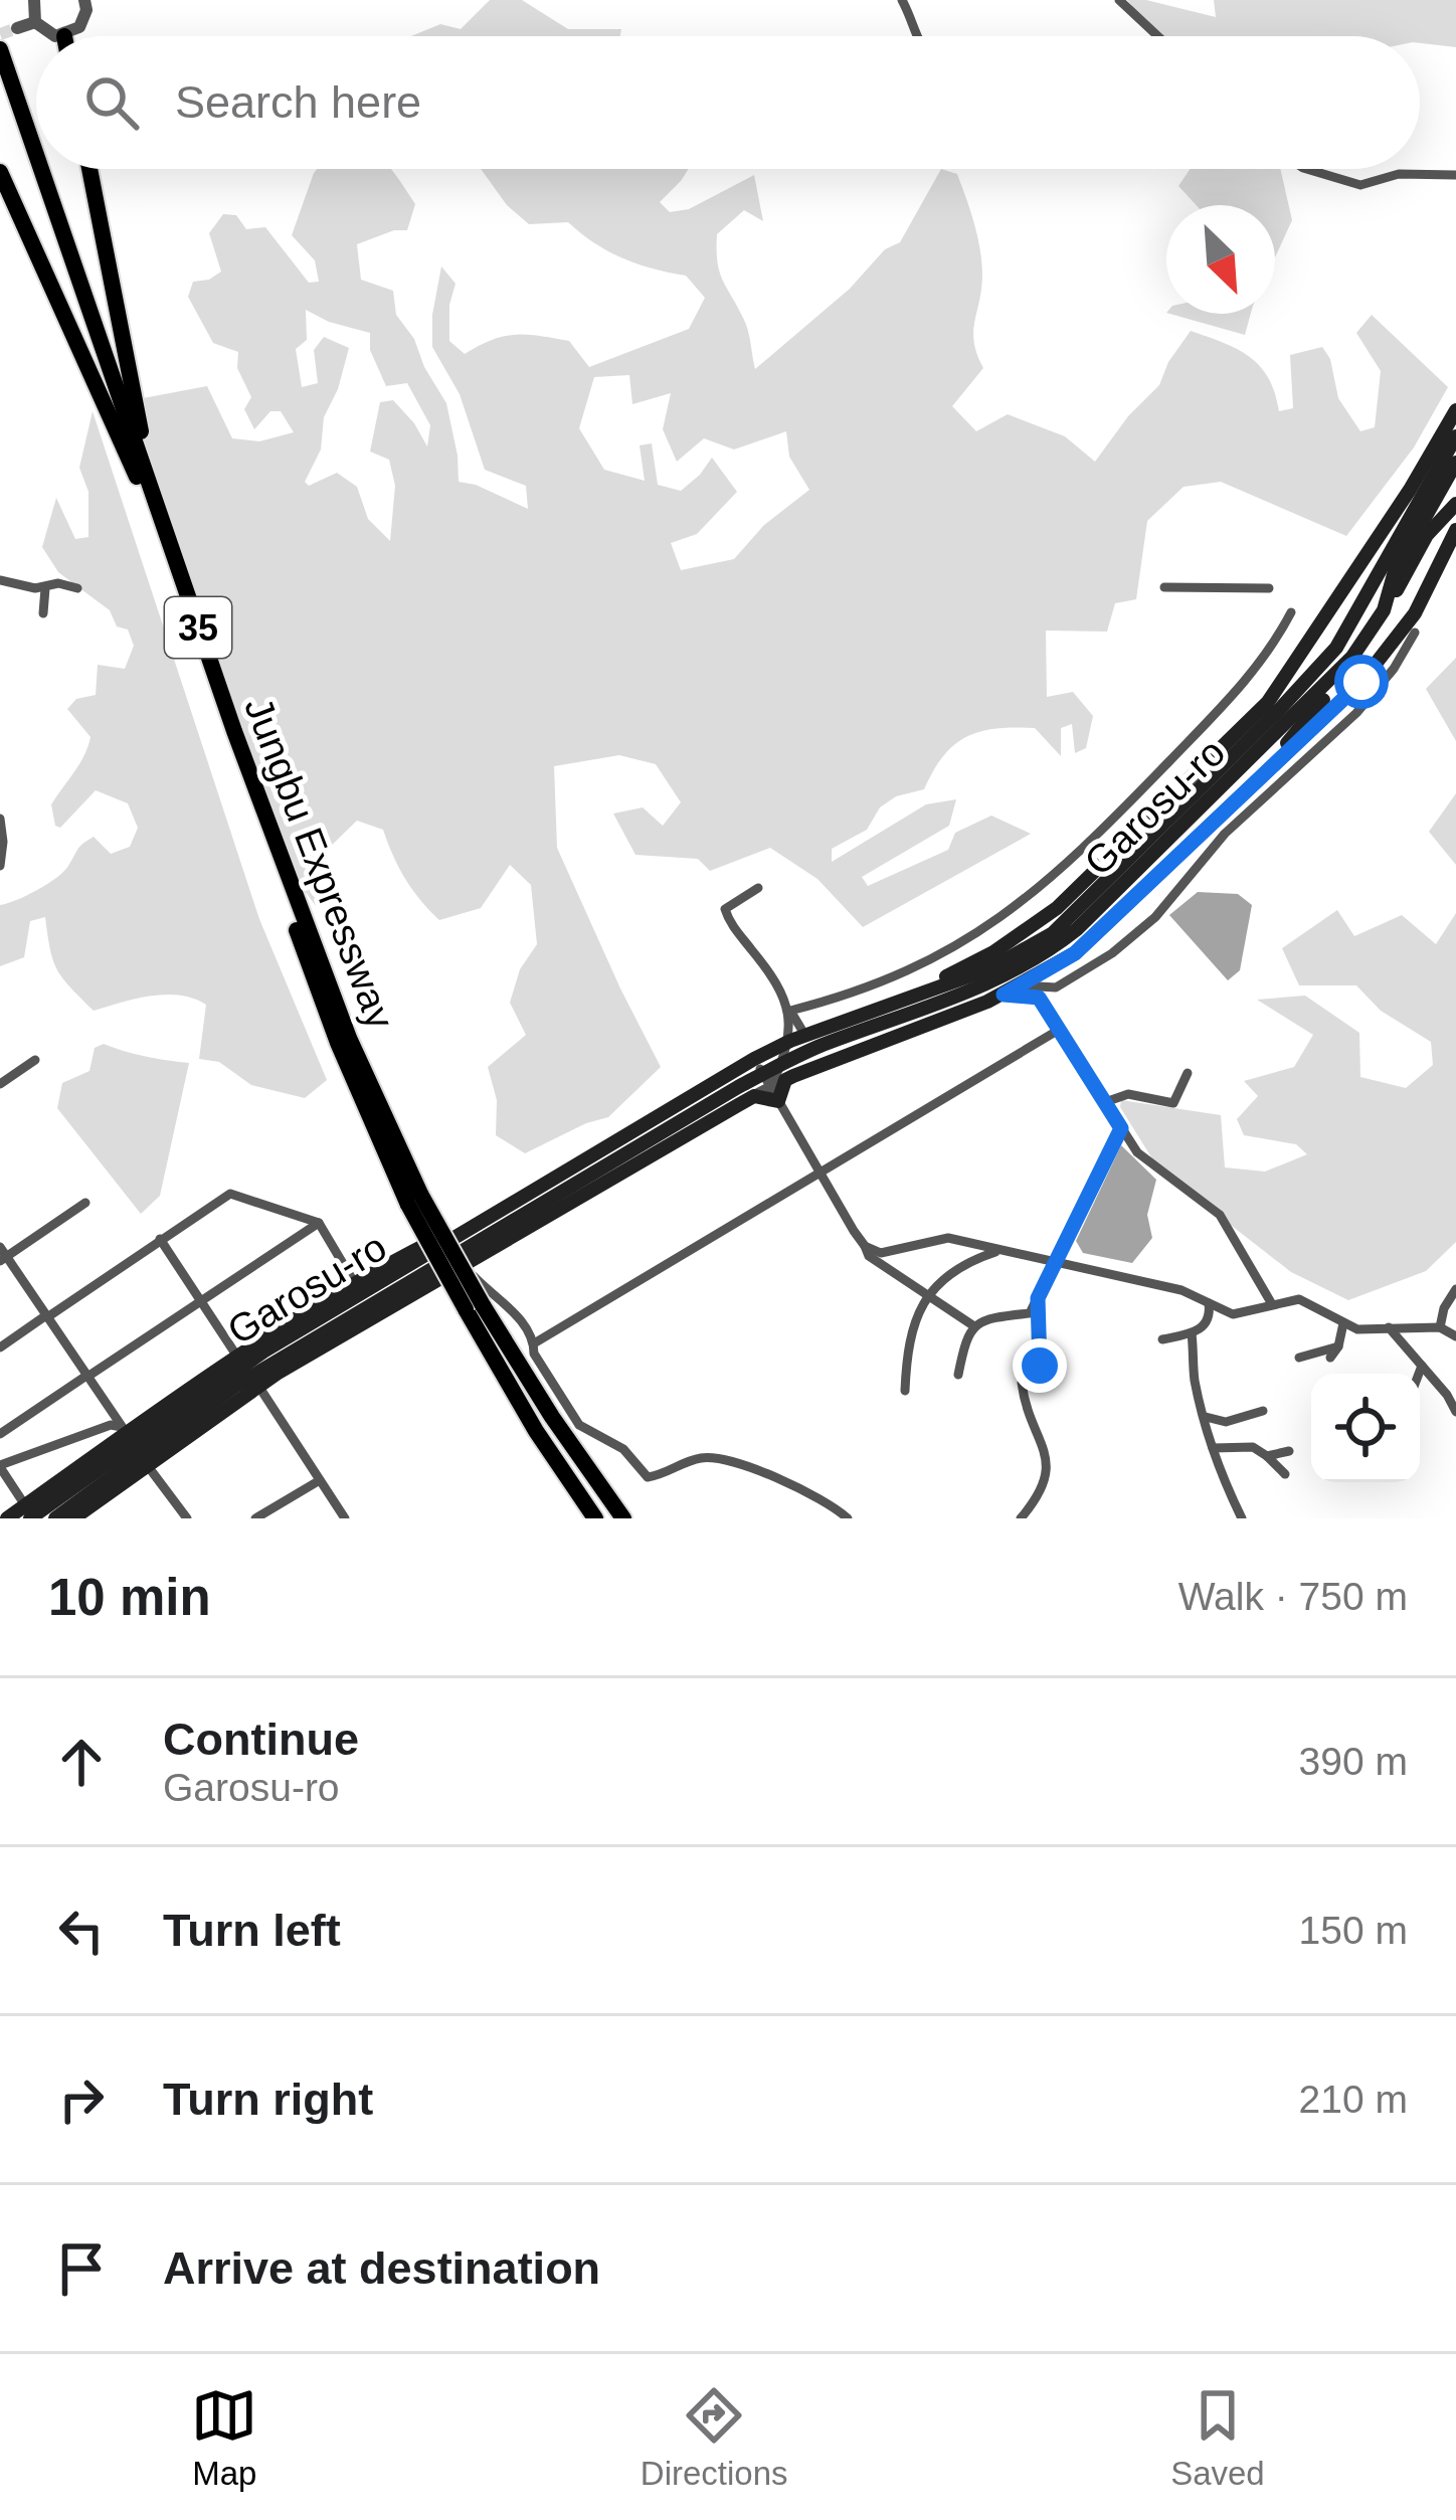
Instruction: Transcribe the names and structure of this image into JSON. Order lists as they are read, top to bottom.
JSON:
{
  "streets": {
    "highway": ["35", "Jungbu Expressway"],
    "main road": ["Garosu-ro"]
  },
  "north": "bottom right",
  "page": {
    "search": "Search here",
    "heading": ["10 min", "Walk · 750 m"],
    "list": [
      ["Continue", "Garosu-ro", "390 m"],
      ["Turn left", "150 m"],
      ["Turn right", "210 m"],
      "Arrive at destination"
    ],
    "nav": ["Map", "Directions", "Saved"]
  }
}
